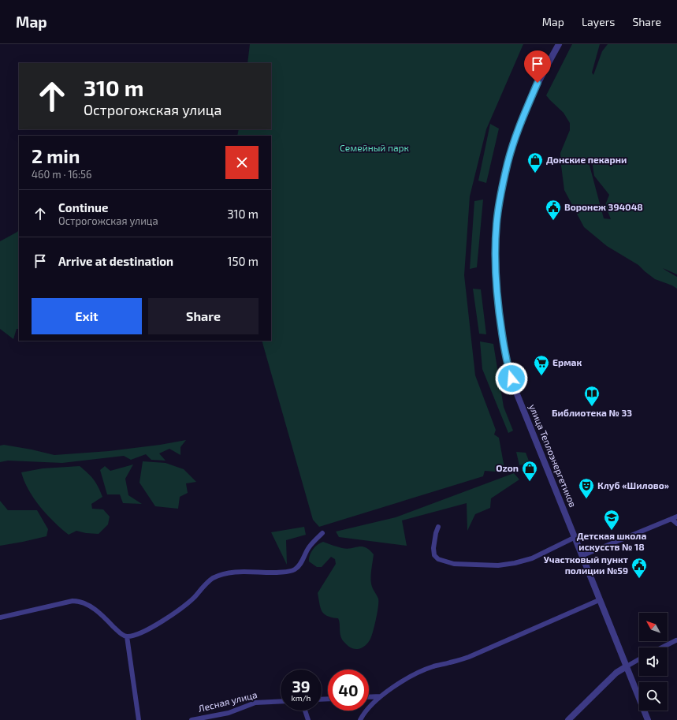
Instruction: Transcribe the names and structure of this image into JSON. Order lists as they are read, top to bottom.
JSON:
{
  "streets": {
    "street": ["улица Теплоэнергетиков", "Лесная улица"]
  },
  "parks": ["Семейный парк"],
  "places": {
    "shop": ["Донские пекарни", "Ozon"],
    "public building": ["Воронеж 394048", "Участковый пункт полиции №59"],
    "supermarket": ["Ермак"],
    "library": ["Библиотека № 33"],
    "theatre": ["Клуб «Шилово»"],
    "school or university": ["Детская школа искусств № 18"]
  },
  "north": "top left",
  "page": {
    "header": "Map",
    "nav": ["Map", "Layers", "Share"],
    "turn": ["310 m", "Острогожская улица"],
    "heading": ["2 min", "460 m · 16:56"],
    "list": [
      {
        "name": "Continue",
        "note": "Острогожская улица",
        "value": "310 m"
      },
      {
        "name": "Arrive at destination",
        "value": "150 m"
      }
    ],
    "buttons": ["Exit", "Share"],
    "speed": "39 km/h",
    "limit": "40"
  }
}
